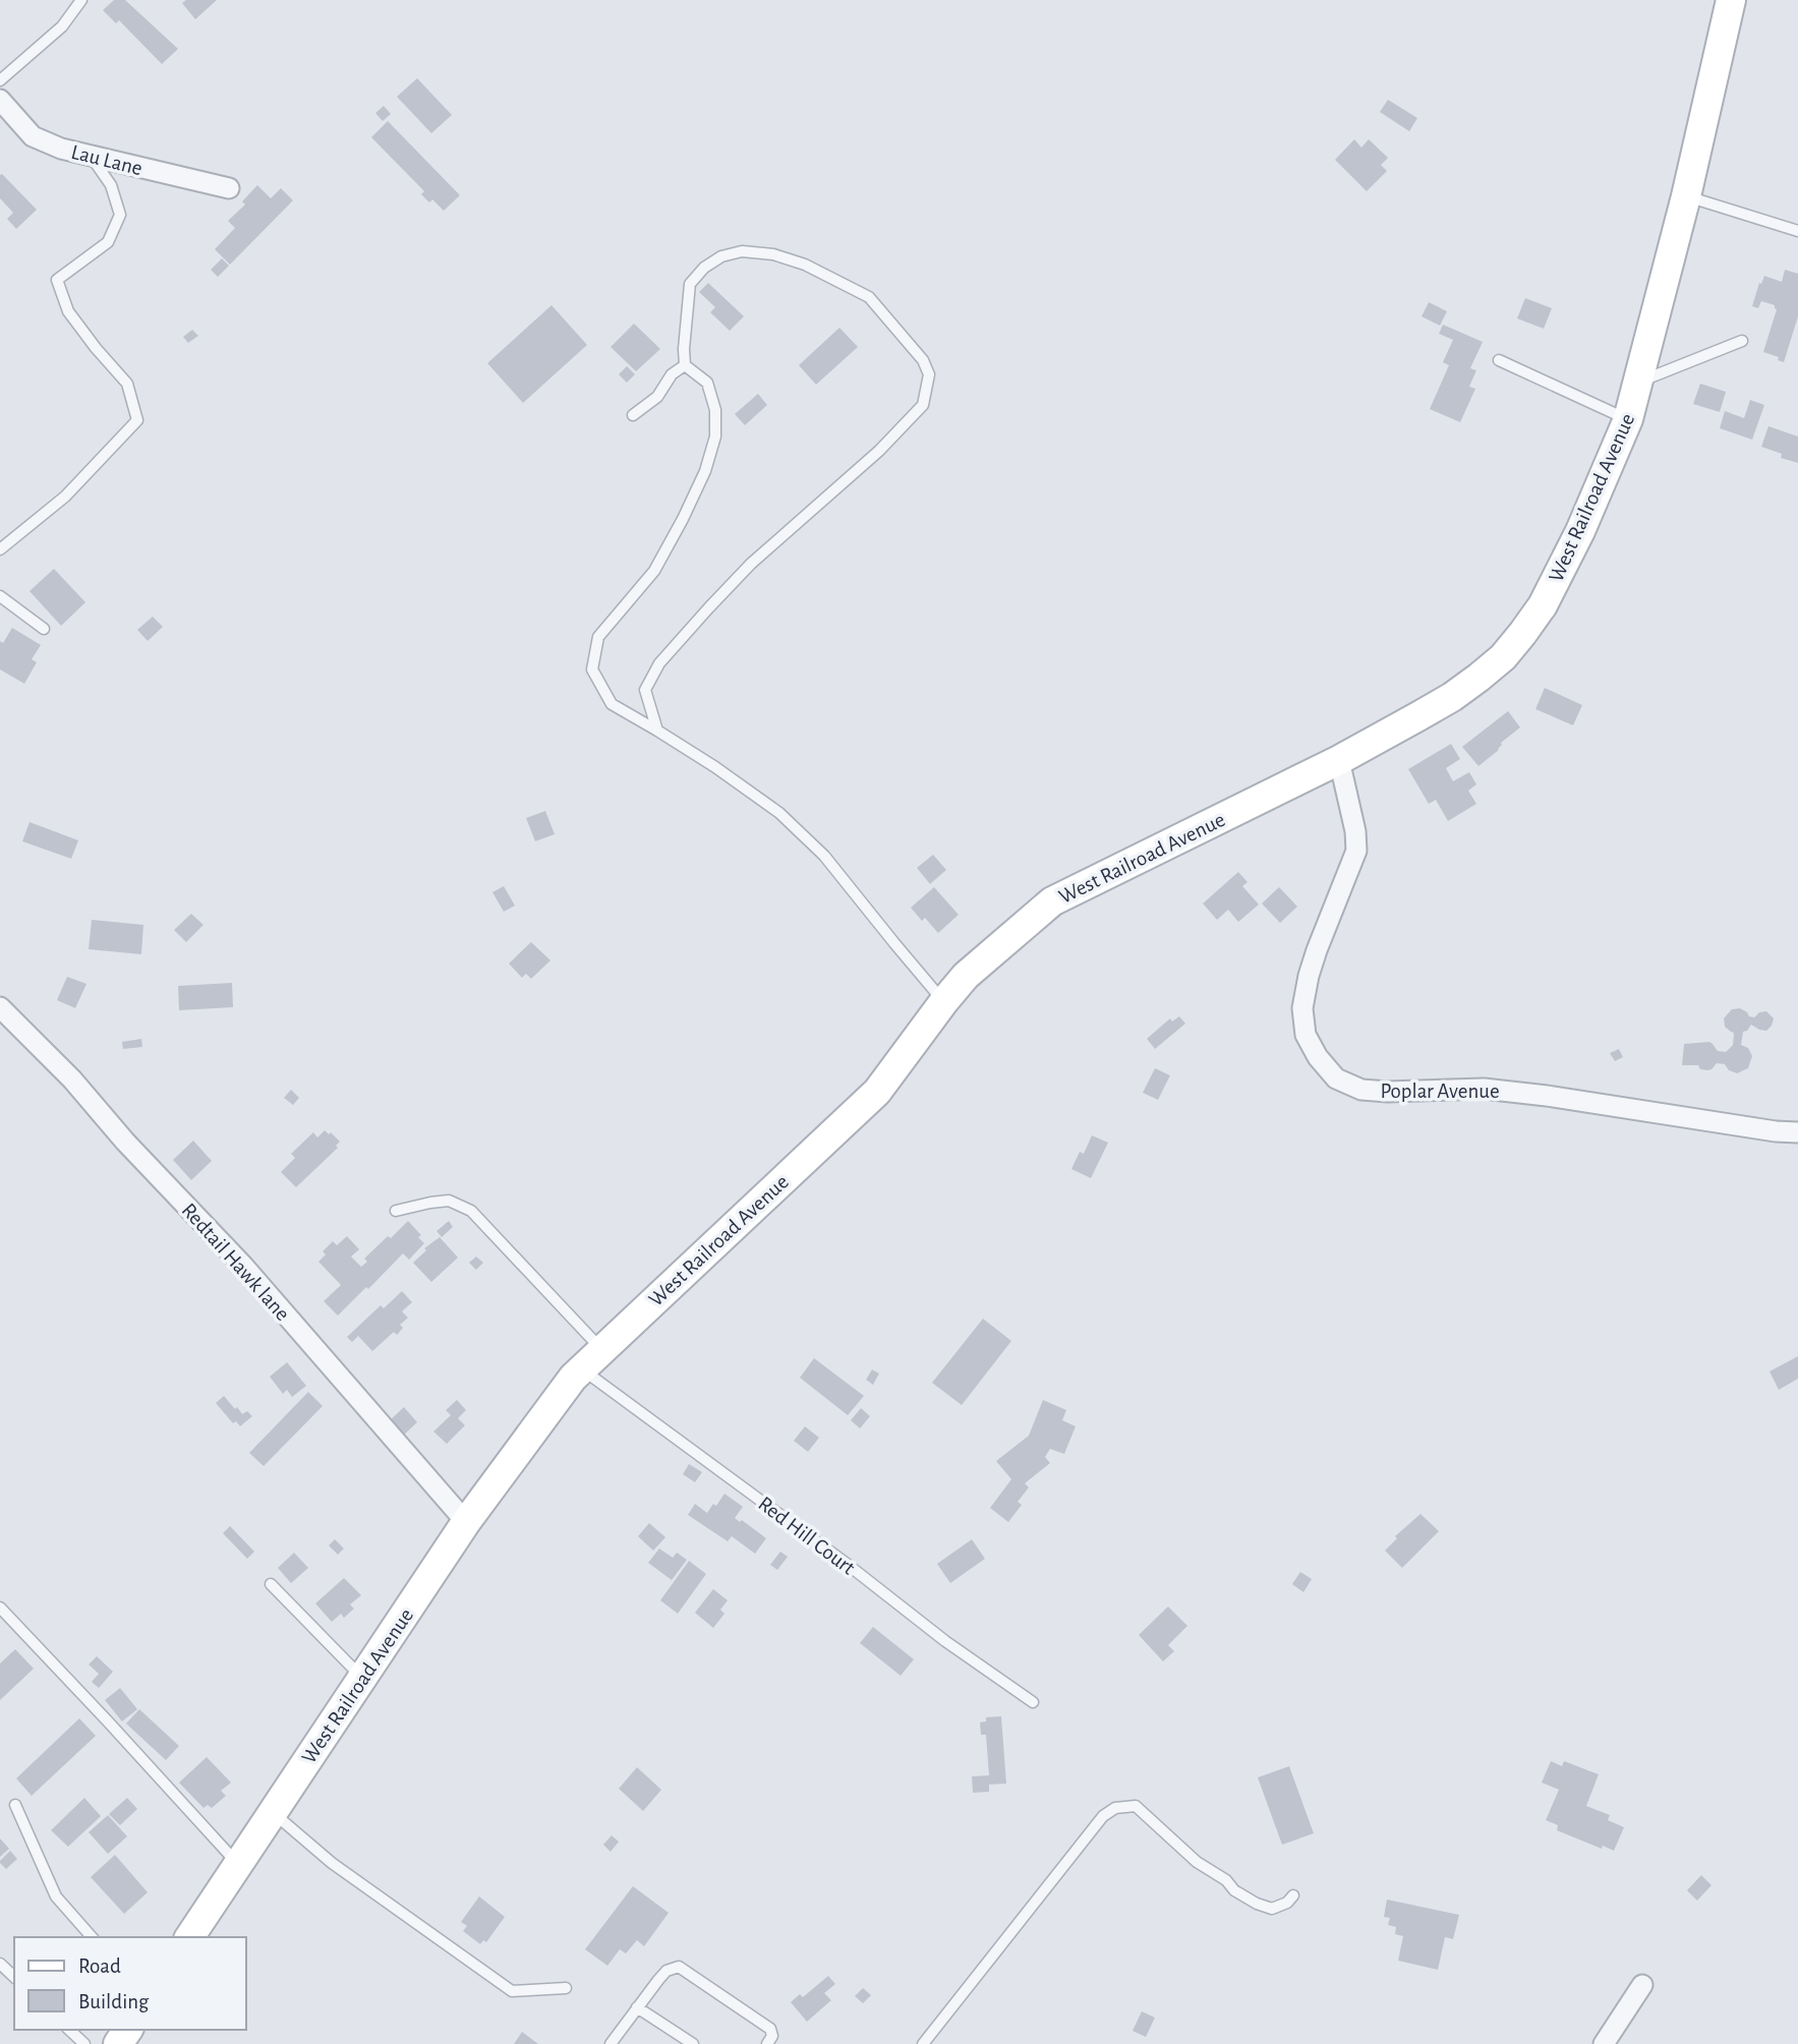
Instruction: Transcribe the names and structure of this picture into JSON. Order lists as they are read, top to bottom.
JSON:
{
  "streets": {
    "main road": ["West Railroad Avenue"],
    "street": ["Lau Lane", "Poplar Avenue", "Redtail Hawk lane"],
    "lane": ["Red Hill Court"]
  },
  "crossings": [
    ["West Railroad Avenue", "Poplar Avenue"],
    ["West Railroad Avenue", "Redtail Hawk lane"],
    ["West Railroad Avenue", "Red Hill Court"]
  ],
  "legend": ["Road", "Building"]
}
